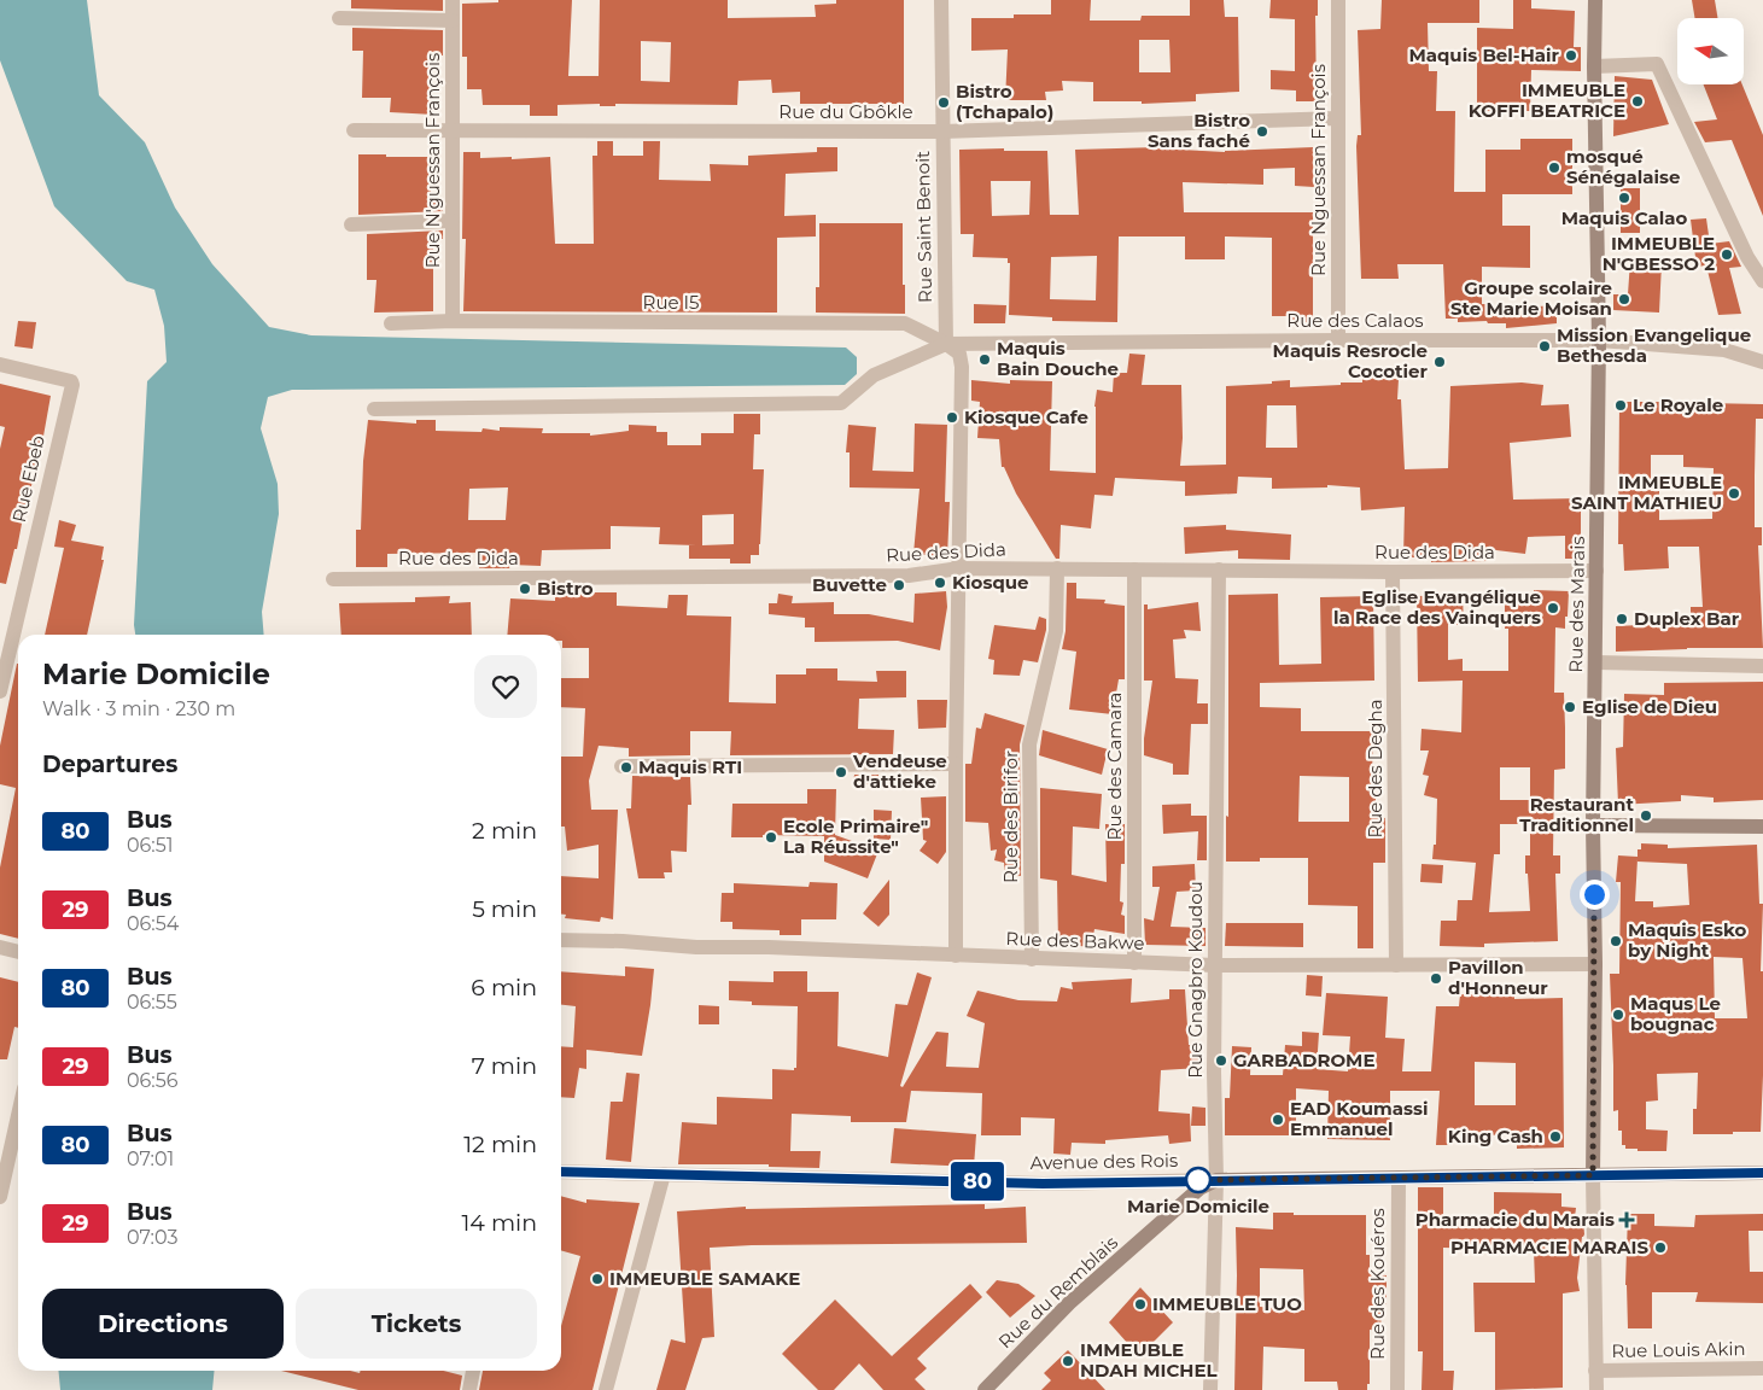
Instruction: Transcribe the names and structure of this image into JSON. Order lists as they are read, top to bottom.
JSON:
{
  "streets": {
    "street": [
      "Rue du Gbôkle",
      "Rue N'guessan François",
      "Rue Nguessan François",
      "Rue Saint Benoit",
      "Rue I5",
      "Rue des Calaos",
      "Rue Ebeb",
      "Rue des Dida",
      "Rue des Marais",
      "Rue des Camara",
      "Rue des Degha",
      "Rue des Birifor",
      "Rue des Bakwe",
      "Rue Gnagbro Koudou",
      "Avenue des Rois",
      "Rue des Kouéros",
      "Rue du Remblais",
      "Rue Louis Akin"
    ]
  },
  "crossings": [
    ["Rue du Gbôkle", "Rue N'guessan François"],
    ["Rue du Gbôkle", "Rue Nguessan François"],
    ["Rue du Gbôkle", "Rue Saint Benoit"],
    ["Rue N'guessan François", "Rue I5"],
    ["Rue Nguessan François", "Rue des Calaos"],
    ["Rue Saint Benoit", "Rue I5"],
    ["Rue Saint Benoit", "Rue des Calaos"],
    ["Rue I5", "Rue des Calaos"],
    ["Rue des Calaos", "Rue des Marais"],
    ["Rue des Dida", "Rue des Marais"],
    ["Rue des Dida", "Rue des Camara"],
    ["Rue des Dida", "Rue des Degha"],
    ["Rue des Dida", "Rue des Birifor"],
    ["Rue des Dida", "Rue Gnagbro Koudou"],
    ["Rue des Marais", "Rue des Bakwe"],
    ["Rue des Marais", "Avenue des Rois"],
    ["Rue des Marais", "Rue Louis Akin"],
    ["Rue des Camara", "Rue des Bakwe"],
    ["Rue des Degha", "Rue des Bakwe"],
    ["Rue des Birifor", "Rue des Bakwe"],
    ["Rue des Bakwe", "Rue Gnagbro Koudou"],
    ["Rue Gnagbro Koudou", "Avenue des Rois"],
    ["Rue Gnagbro Koudou", "Rue du Remblais"],
    ["Avenue des Rois", "Rue des Kouéros"],
    ["Avenue des Rois", "Rue du Remblais"]
  ],
  "places": {
    "other": [
      "Maquis Bel-Hair",
      "IMMEUBLE KOFFI BEATRICE",
      "Bistro (Tchapalo)",
      "Bistro Sans faché",
      "mosqué Sénégalaise",
      "Maquis Calao",
      "IMMEUBLE N'GBESSO 2",
      "Groupe scolaire Ste Marie Moisan",
      "Mission Evangelique Bethesda",
      "Maquis Bain Douche",
      "Maquis Resrocle Cocotier",
      "Le Royale",
      "Kiosque Cafe",
      "IMMEUBLE SAINT MATHIEU",
      "Kiosque",
      "Buvette",
      "Bistro",
      "Eglise Evangélique la Race des Vainquers",
      "Duplex Bar",
      "Eglise de Dieu",
      "Maquis RTI",
      "Vendeuse d'attieke",
      "Restaurant Traditionnel",
      "Ecole Primaire\" La Réussite\"",
      "Maquis Esko by Night",
      "Pavillon d'Honneur",
      "Maqus Le bougnac",
      "GARBADROME",
      "EAD Koumassi Emmanuel",
      "King Cash",
      "Marie Domicile",
      "PHARMACIE MARAIS",
      "IMMEUBLE SAMAKE",
      "IMMEUBLE TUO",
      "IMMEUBLE NDAH MICHEL"
    ],
    "health": ["Pharmacie du Marais"]
  },
  "lines": ["bus line 80"],
  "north": "left",
  "page": {
    "on_map": "80",
    "heading": [
      ["Marie Domicile", "Walk · 3 min · 230 m"],
      "Departures"
    ],
    "list": [
      {
        "mark": "80",
        "name": "Bus",
        "note": "06:51",
        "value": "2 min"
      },
      {
        "mark": "29",
        "name": "Bus",
        "note": "06:54",
        "value": "5 min"
      },
      {
        "mark": "80",
        "name": "Bus",
        "note": "06:55",
        "value": "6 min"
      },
      {
        "mark": "29",
        "name": "Bus",
        "note": "06:56",
        "value": "7 min"
      },
      {
        "mark": "80",
        "name": "Bus",
        "note": "07:01",
        "value": "12 min"
      },
      {
        "mark": "29",
        "name": "Bus",
        "note": "07:03",
        "value": "14 min"
      }
    ],
    "buttons": ["Directions", "Tickets"]
  }
}
